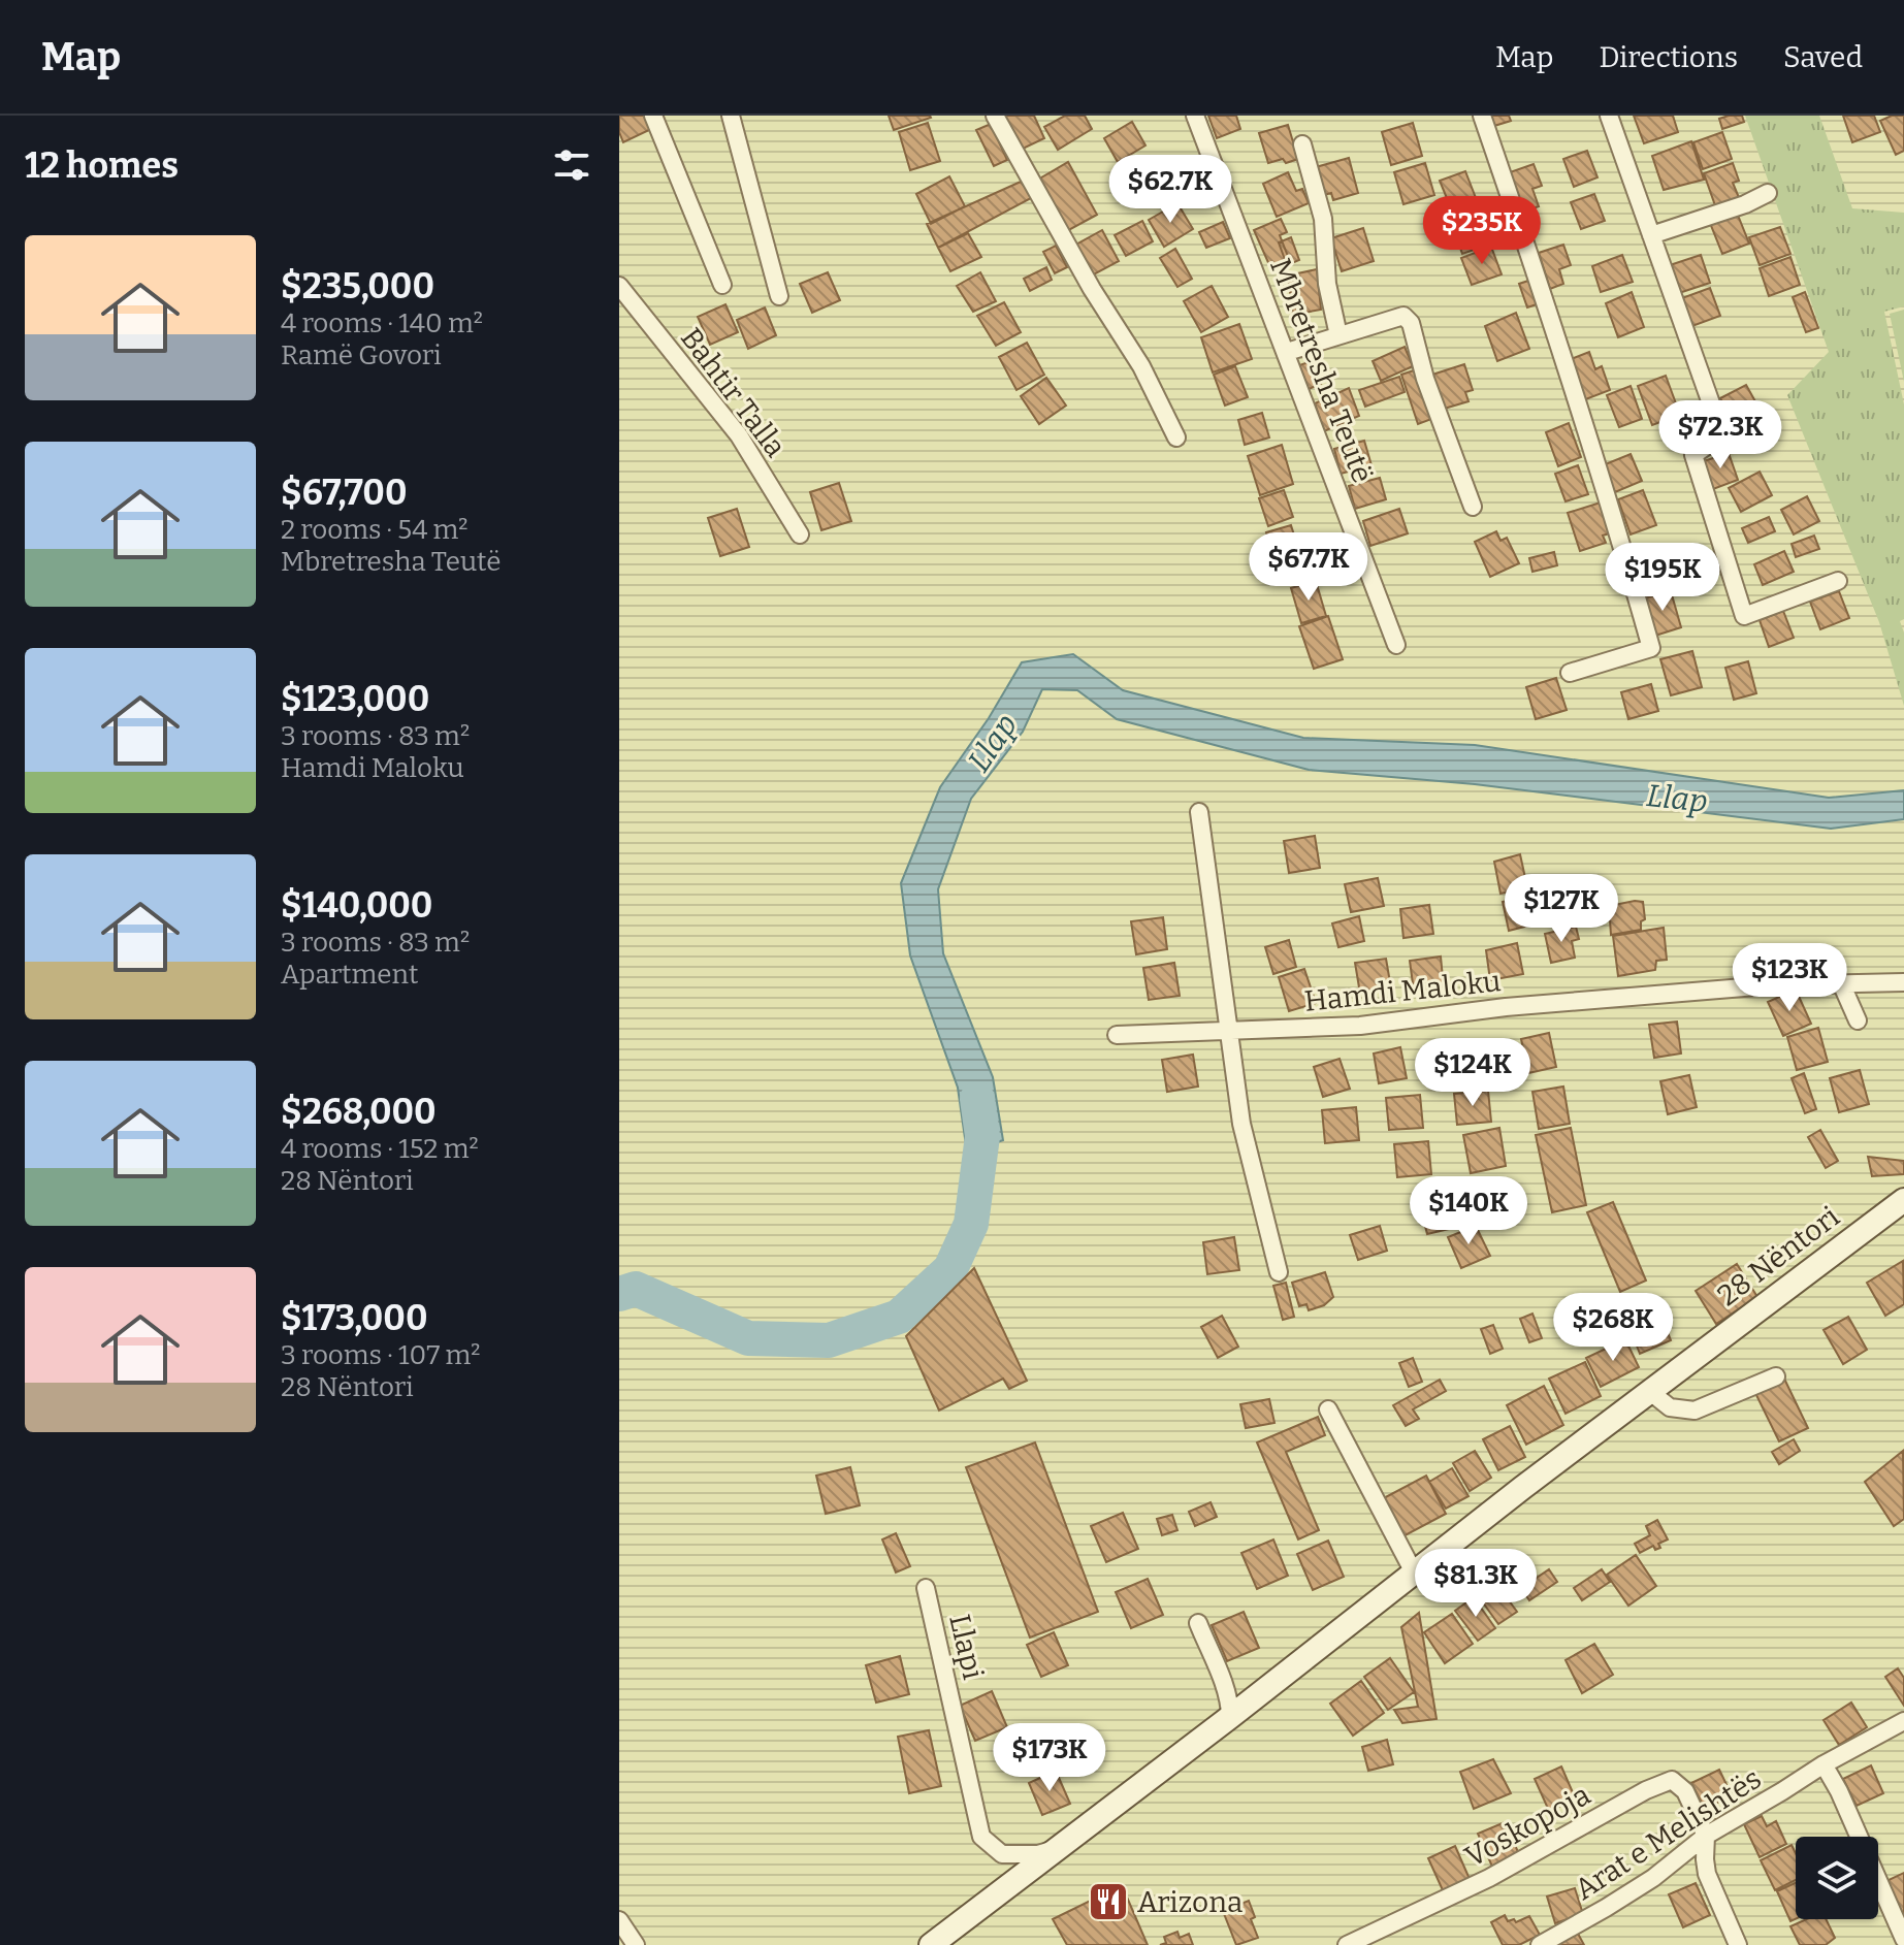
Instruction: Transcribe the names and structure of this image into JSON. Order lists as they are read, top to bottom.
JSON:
{
  "streets": {
    "main road": ["28 Nëntori"],
    "street": [
      "Mbretresha Teutë",
      "Bahtir Talla",
      "Hamdi Maloku",
      "Llapi",
      "Voskopoja",
      "Arat e Melishtës"
    ]
  },
  "crossings": [
    ["28 Nëntori", "Llapi"],
    ["Voskopoja", "Arat e Melishtës"]
  ],
  "water": ["Llap"],
  "places": {
    "restaurant": ["Arizona"]
  },
  "page": {
    "header": "Map",
    "nav": ["Map", "Directions", "Saved"],
    "heading": "12 homes",
    "price": [
      "$62.7K",
      "$235K",
      "$72.3K",
      "$67.7K",
      "$195K",
      "$127K",
      "$123K",
      "$124K",
      "$140K",
      "$268K",
      "$81.3K",
      "$173K"
    ],
    "list": [
      {
        "name": "$235,000",
        "note": "4 rooms · 140 m² · Ramë Govori"
      },
      {
        "name": "$67,700",
        "note": "2 rooms · 54 m² · Mbretresha Teutë"
      },
      {
        "name": "$123,000",
        "note": "3 rooms · 83 m² · Hamdi Maloku"
      },
      {
        "name": "$140,000",
        "note": "3 rooms · 83 m² · Apartment"
      },
      {
        "name": "$268,000",
        "note": "4 rooms · 152 m² · 28 Nëntori"
      },
      {
        "name": "$173,000",
        "note": "3 rooms · 107 m² · 28 Nëntori"
      }
    ]
  }
}
